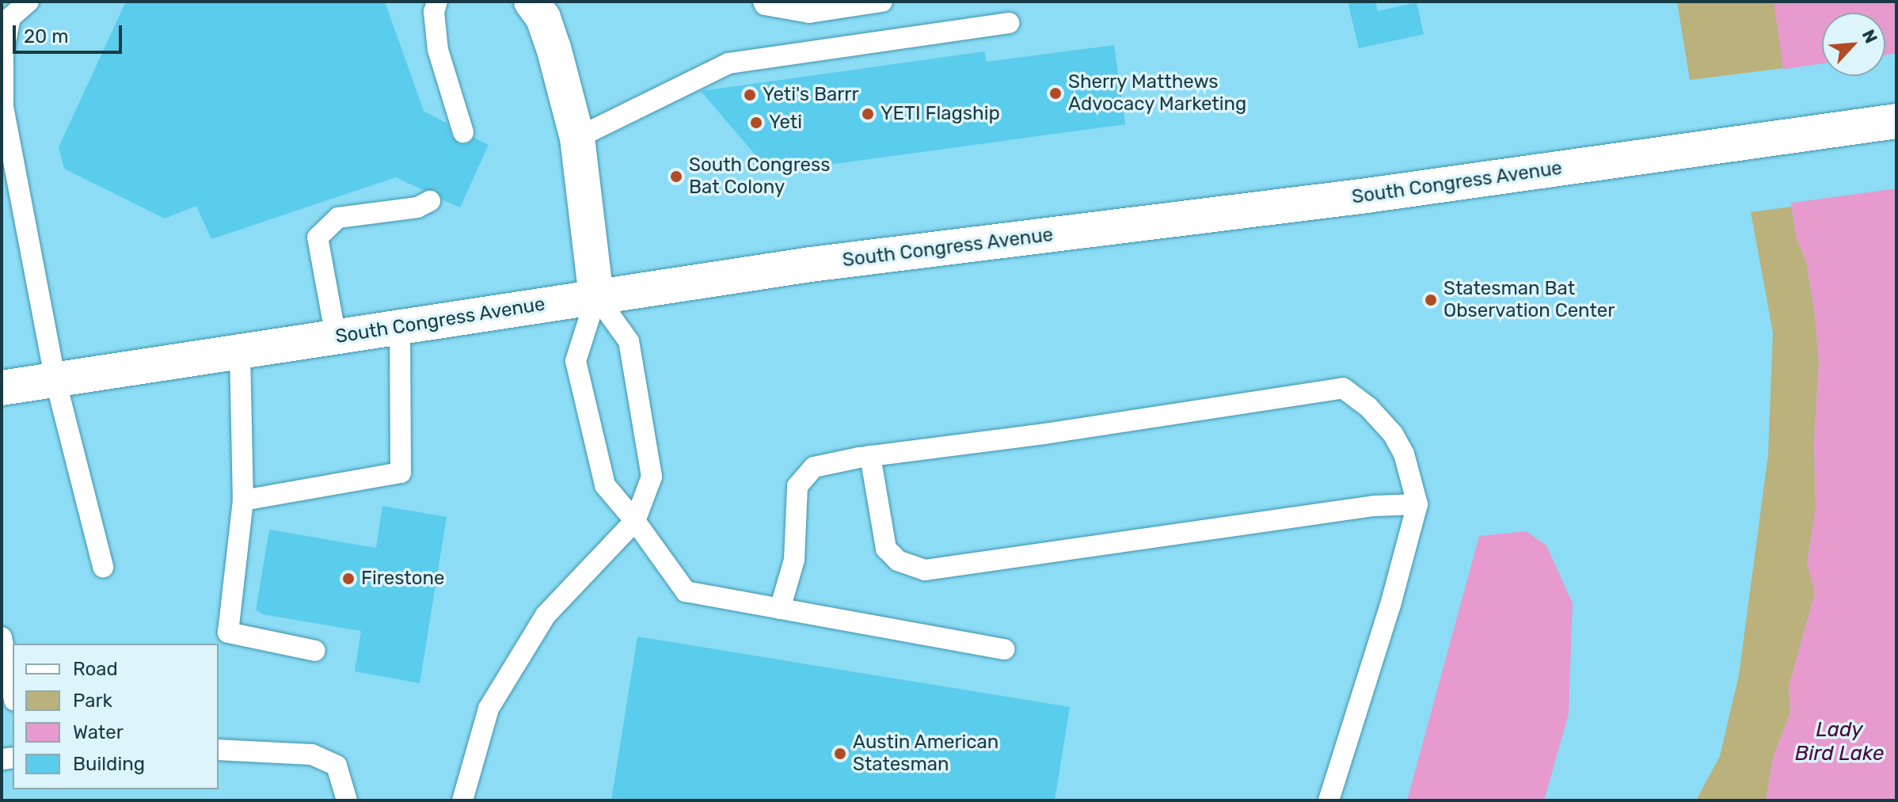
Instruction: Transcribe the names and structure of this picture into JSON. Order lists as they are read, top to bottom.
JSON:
{
  "streets": {
    "main road": ["South Congress Avenue"]
  },
  "water": ["Lady Bird Lake"],
  "places": [
    "Sherry Matthews Advocacy Marketing",
    "Yeti's Barrr",
    "YETI Flagship",
    "Yeti",
    "South Congress Bat Colony",
    "Statesman Bat Observation Center",
    "Firestone",
    "Austin American Statesman"
  ],
  "legend": [
    "Road",
    "Park",
    "Water",
    "Building"
  ],
  "scale_bar": "20 m",
  "north": "top right"
}
